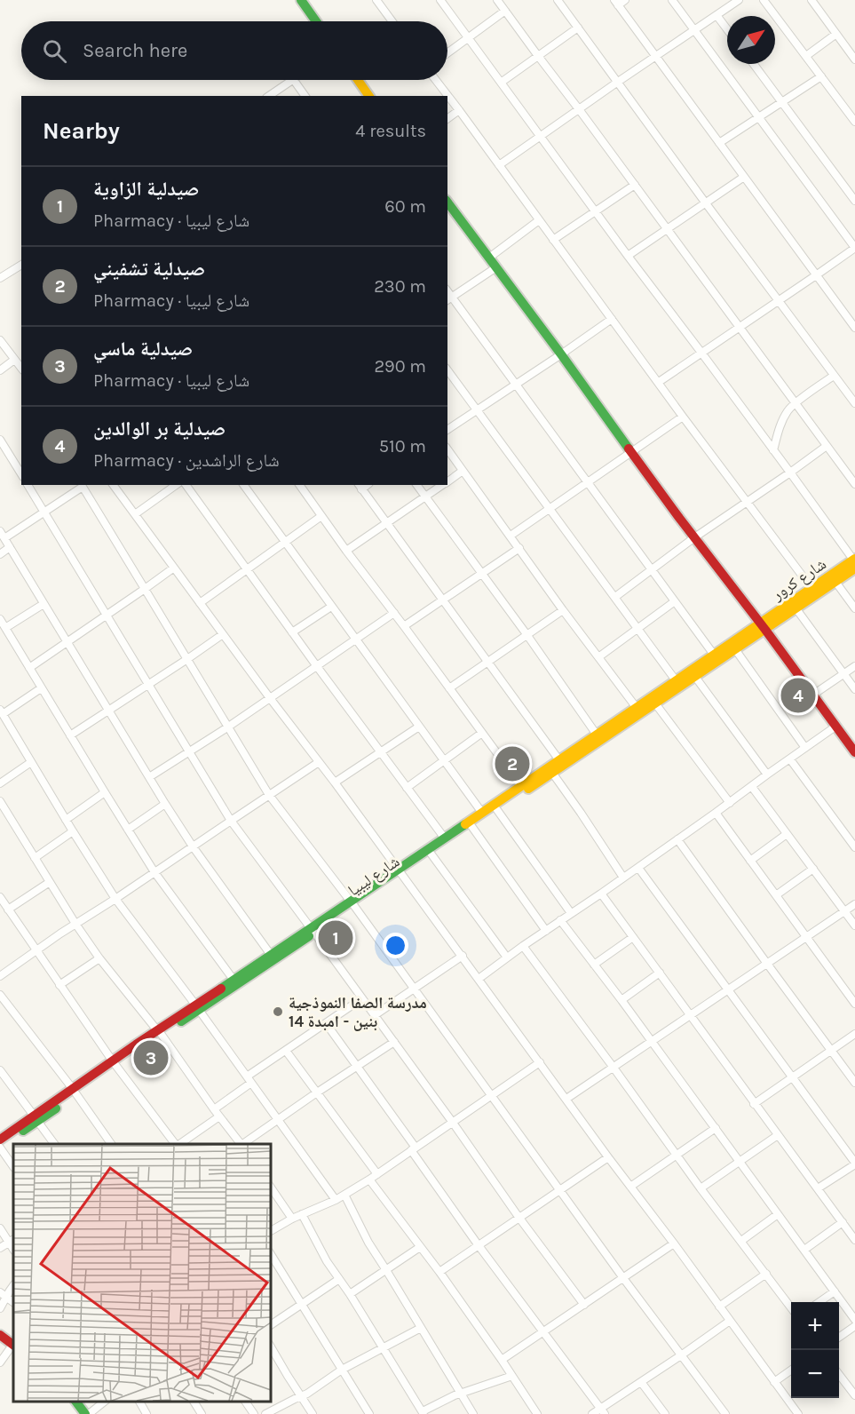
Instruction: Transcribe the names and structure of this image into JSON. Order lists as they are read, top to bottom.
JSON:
{
  "streets": {
    "main road": ["شارع كرور", "شارع ليبيا"]
  },
  "crossings": [
    ["شارع كرور", "شارع ليبيا"]
  ],
  "places": ["مدرسة الصفا النموذجية بنين - امبدة 14"],
  "north": "top right",
  "page": {
    "search": "Search here",
    "heading": ["Nearby", "4 results"],
    "list": [
      {
        "mark": "1",
        "name": "صيدلية الزاوية",
        "note": "Pharmacy · شارع ليبيا",
        "value": "60 m"
      },
      {
        "mark": "2",
        "name": "صيدلية تشفيني",
        "note": "Pharmacy · شارع ليبيا",
        "value": "230 m"
      },
      {
        "mark": "3",
        "name": "صيدلية ماسي",
        "note": "Pharmacy · شارع ليبيا",
        "value": "290 m"
      },
      {
        "mark": "4",
        "name": "صيدلية بر الوالدين",
        "note": "Pharmacy · شارع الراشدين",
        "value": "510 m"
      }
    ],
    "pins": [
      "4",
      "2",
      "1",
      "3"
    ],
    "map_buttons": ["+", "−"]
  }
}
